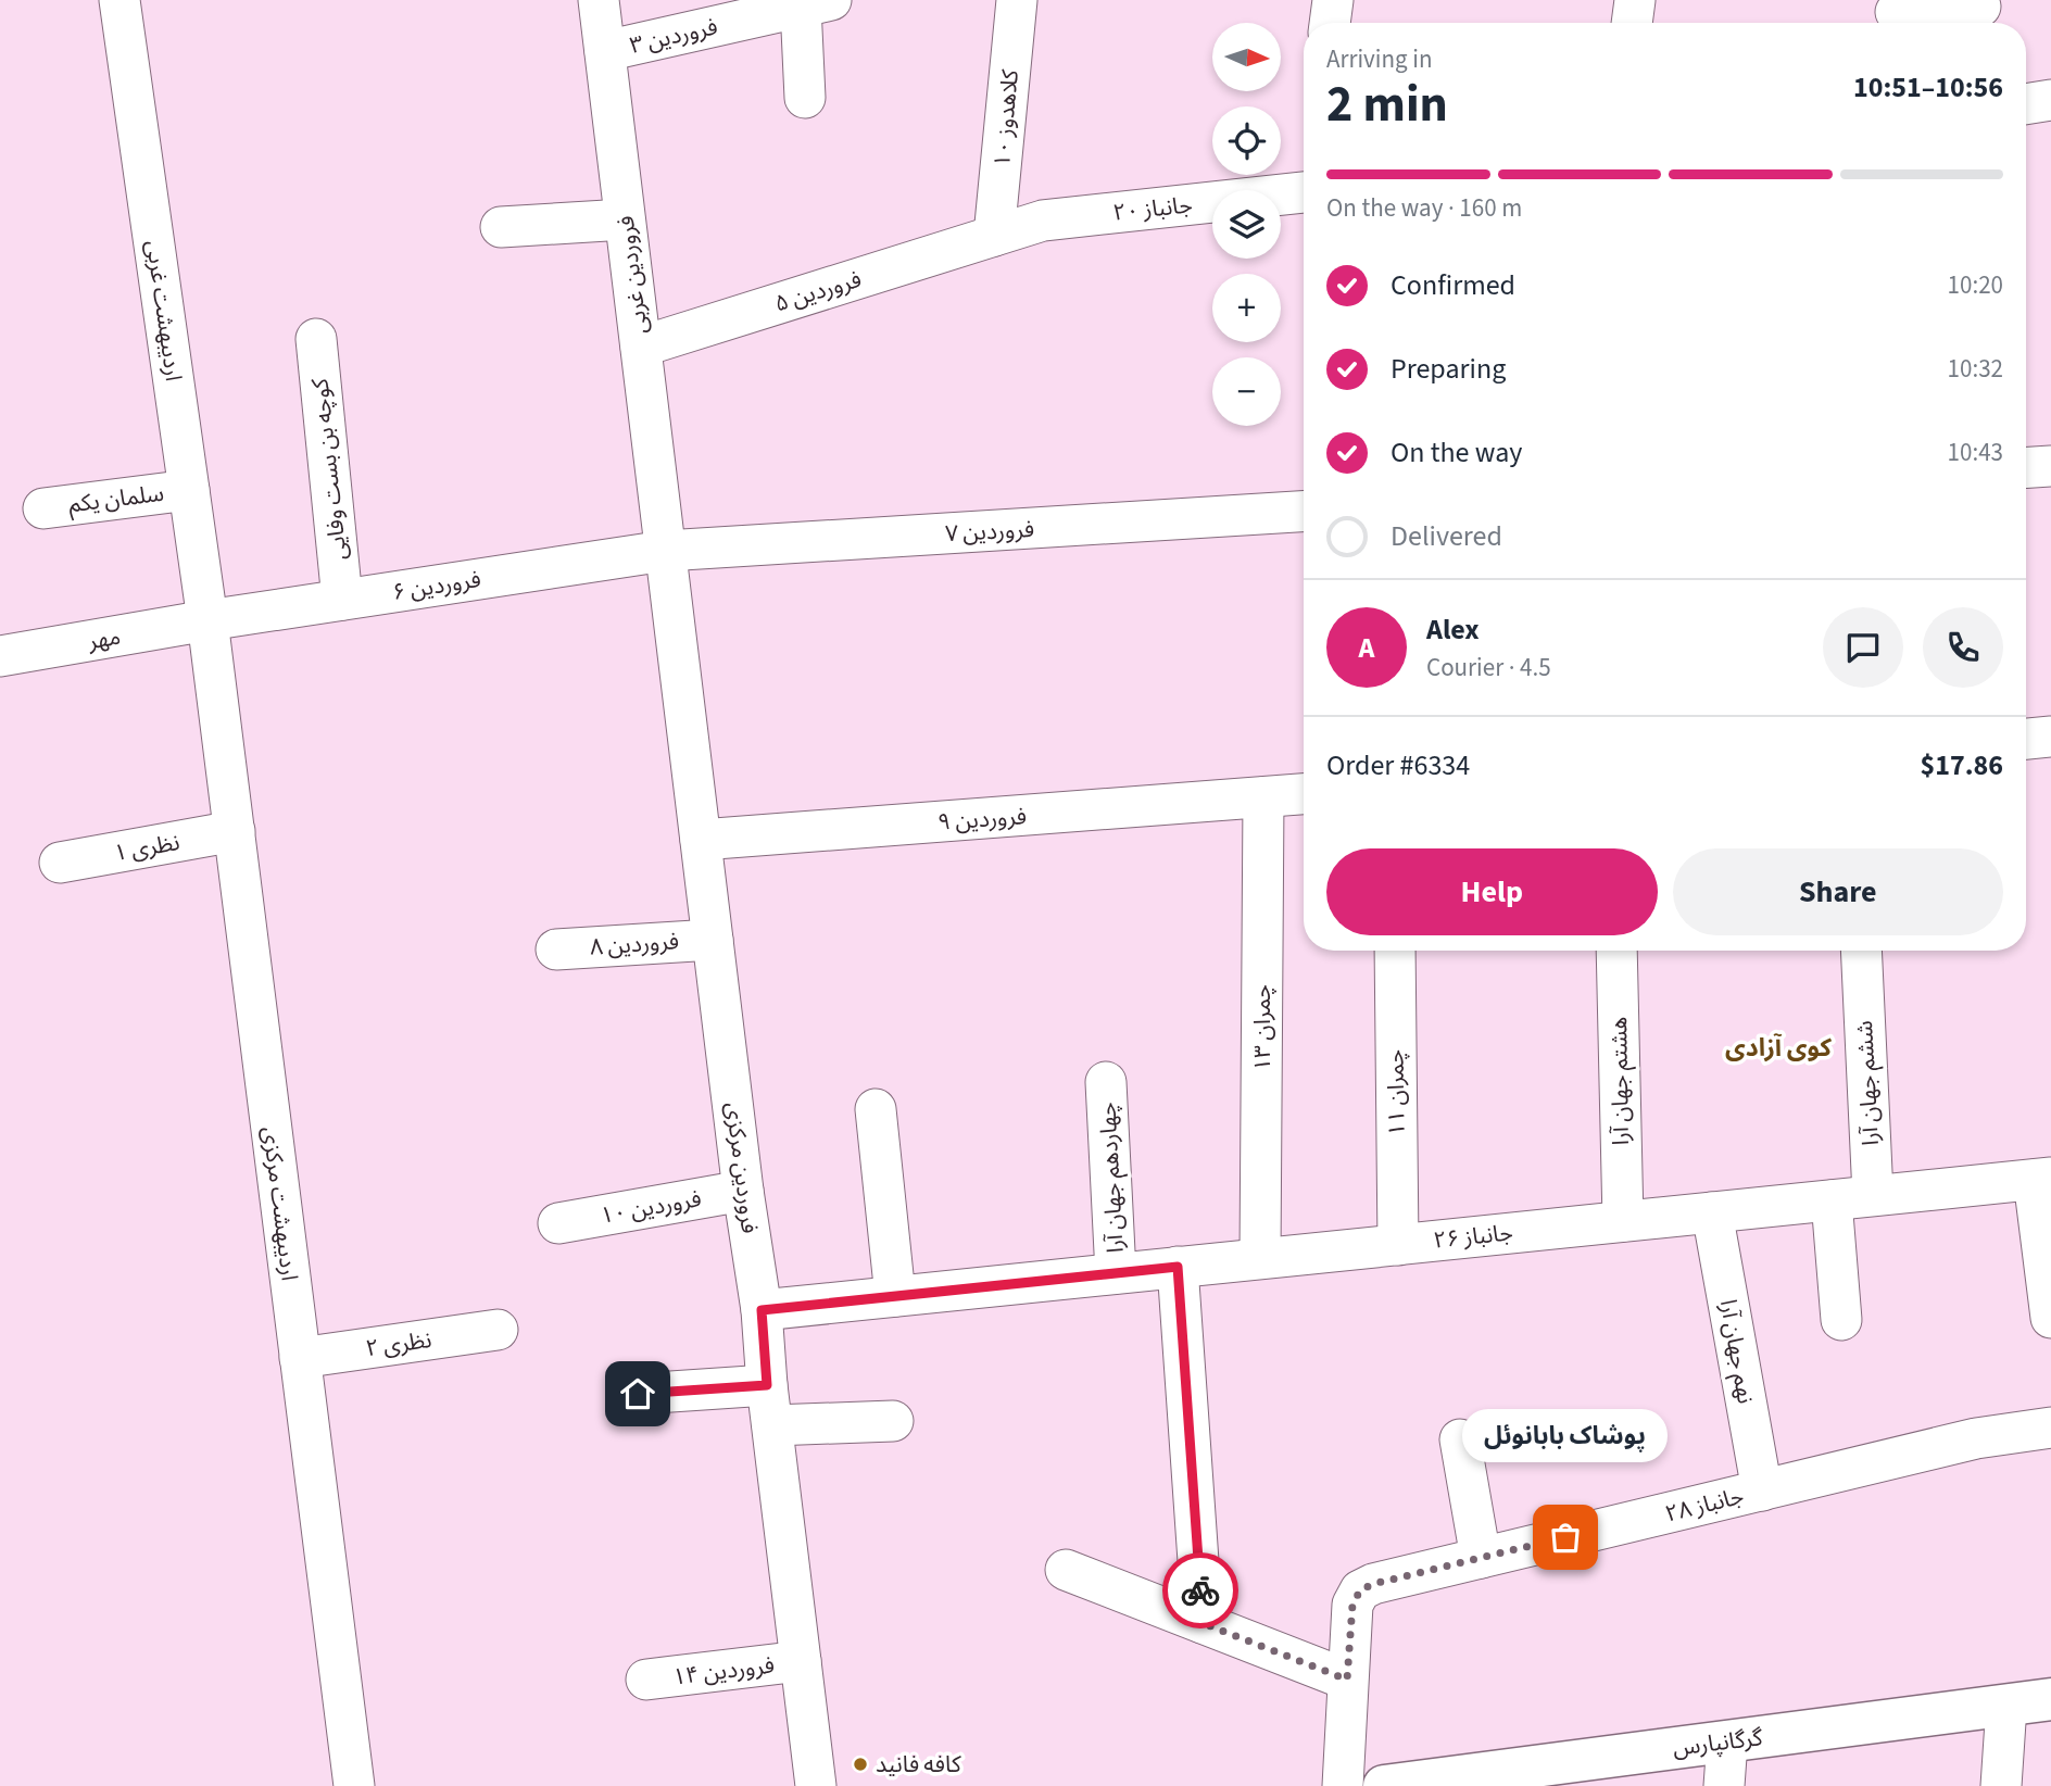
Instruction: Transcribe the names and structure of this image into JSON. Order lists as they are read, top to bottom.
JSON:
{
  "streets": {
    "street": [
      "فروردین ۳",
      "کلاهدوز ۱۰",
      "۲۰ جانباز",
      "فروردین غربی",
      "فروردین ۵",
      "اردیبهشت غربی",
      "کوچه بن بست وفایی",
      "سلمان یکم",
      "فروردین ۷",
      "فروردین ۶",
      "مهر",
      "فروردین ۹",
      "نظری ۱",
      "فروردین ۸",
      "۱۳ چمران",
      "هشتم جهان آرا",
      "ششم جهان آرا",
      "۱۱ چمران",
      "فروردین مرکزی",
      "چهاردهم جهان آرا",
      "اردیبهشت مرکزی",
      "فروردین ۱۰",
      "جانباز ۲۶",
      "نظری ۲",
      "نهم جهان آرا",
      "جانباز ۲۸",
      "فروردین ۱۴",
      "گرگانپارس"
    ]
  },
  "crossings": [
    ["فروردین ۳", "فروردین غربی"],
    ["کلاهدوز ۱۰", "۲۰ جانباز"],
    ["کلاهدوز ۱۰", "فروردین ۵"],
    ["۲۰ جانباز", "فروردین ۵"],
    ["فروردین غربی", "فروردین ۵"],
    ["فروردین غربی", "فروردین ۷"],
    ["فروردین غربی", "فروردین ۶"],
    ["فروردین غربی", "فروردین مرکزی"],
    ["اردیبهشت غربی", "سلمان یکم"],
    ["اردیبهشت غربی", "فروردین ۶"],
    ["اردیبهشت غربی", "مهر"],
    ["اردیبهشت غربی", "اردیبهشت مرکزی"],
    ["کوچه بن بست وفایی", "فروردین ۶"],
    ["فروردین ۷", "فروردین ۶"],
    ["فروردین ۷", "فروردین مرکزی"],
    ["فروردین ۶", "مهر"],
    ["فروردین ۶", "فروردین مرکزی"],
    ["فروردین ۶", "اردیبهشت مرکزی"],
    ["مهر", "اردیبهشت مرکزی"],
    ["فروردین ۹", "۱۳ چمران"],
    ["فروردین ۹", "فروردین مرکزی"],
    ["نظری ۱", "اردیبهشت مرکزی"],
    ["فروردین ۸", "فروردین مرکزی"],
    ["۱۳ چمران", "جانباز ۲۶"],
    ["هشتم جهان آرا", "جانباز ۲۶"],
    ["ششم جهان آرا", "جانباز ۲۶"],
    ["۱۱ چمران", "جانباز ۲۶"],
    ["فروردین مرکزی", "فروردین ۱۰"],
    ["فروردین مرکزی", "جانباز ۲۶"],
    ["فروردین مرکزی", "فروردین ۱۴"],
    ["چهاردهم جهان آرا", "جانباز ۲۶"],
    ["اردیبهشت مرکزی", "نظری ۲"],
    ["جانباز ۲۶", "نهم جهان آرا"],
    ["نهم جهان آرا", "جانباز ۲۸"]
  ],
  "districts": ["کوی آزادی"],
  "places": ["پوشاک بابانوئل", "کافه فانید"],
  "north": "right",
  "page": {
    "map_buttons": ["+", "−"],
    "heading": ["2 min", "Arriving in", "10:51–10:56"],
    "panel": [
      "Alex",
      "Courier · 4.5",
      "Order #6334",
      "$17.86"
    ],
    "bar": "On the way · 160 m",
    "list": [
      ["Confirmed", "10:20"],
      ["Preparing", "10:32"],
      ["On the way", "10:43"],
      "Delivered"
    ],
    "round": "A",
    "buttons": ["Help", "Share"],
    "bubble": "پوشاک بابانوئل"
  }
}
